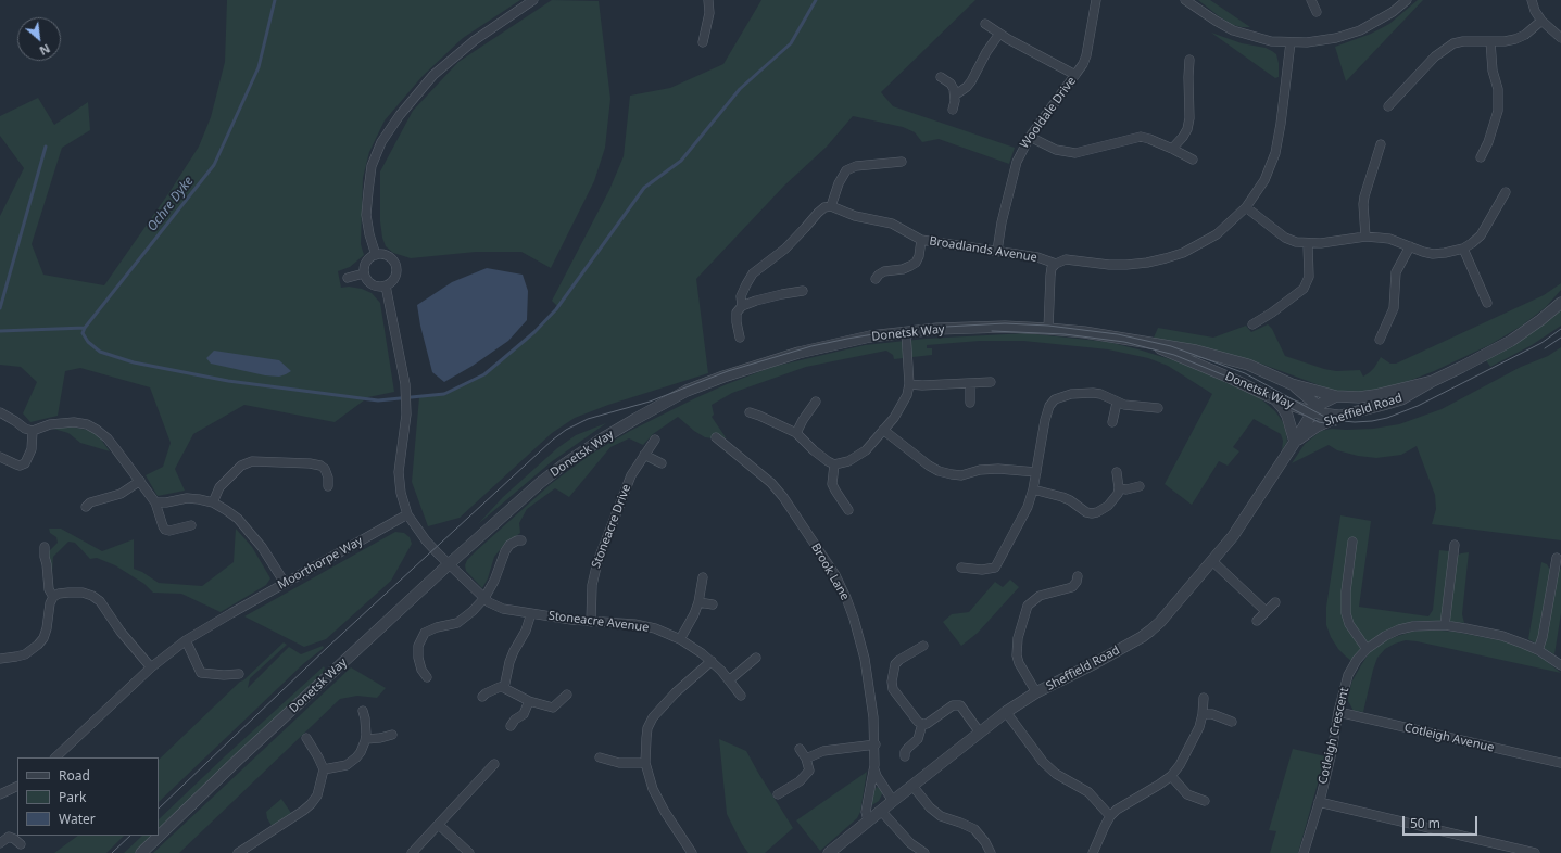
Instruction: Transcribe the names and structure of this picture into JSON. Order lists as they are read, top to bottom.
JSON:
{
  "streets": {
    "street": [
      "Wooldale Drive",
      "Broadlands Avenue",
      "Donetsk Way",
      "Sheffield Road",
      "Stoneacre Drive",
      "Moorthorpe Way",
      "Brook Lane",
      "Stoneacre Avenue",
      "Cotleigh Crescent",
      "Cotleigh Avenue"
    ]
  },
  "crossings": [
    ["Wooldale Drive", "Broadlands Avenue"],
    ["Donetsk Way", "Sheffield Road"],
    ["Donetsk Way", "Stoneacre Avenue"],
    ["Sheffield Road", "Brook Lane"],
    ["Stoneacre Drive", "Stoneacre Avenue"],
    ["Moorthorpe Way", "Stoneacre Avenue"],
    ["Cotleigh Crescent", "Cotleigh Avenue"]
  ],
  "water": ["Ochre Dyke"],
  "legend": ["Road", "Park", "Water"],
  "scale_bar": "50 m",
  "north": "bottom right"
}
